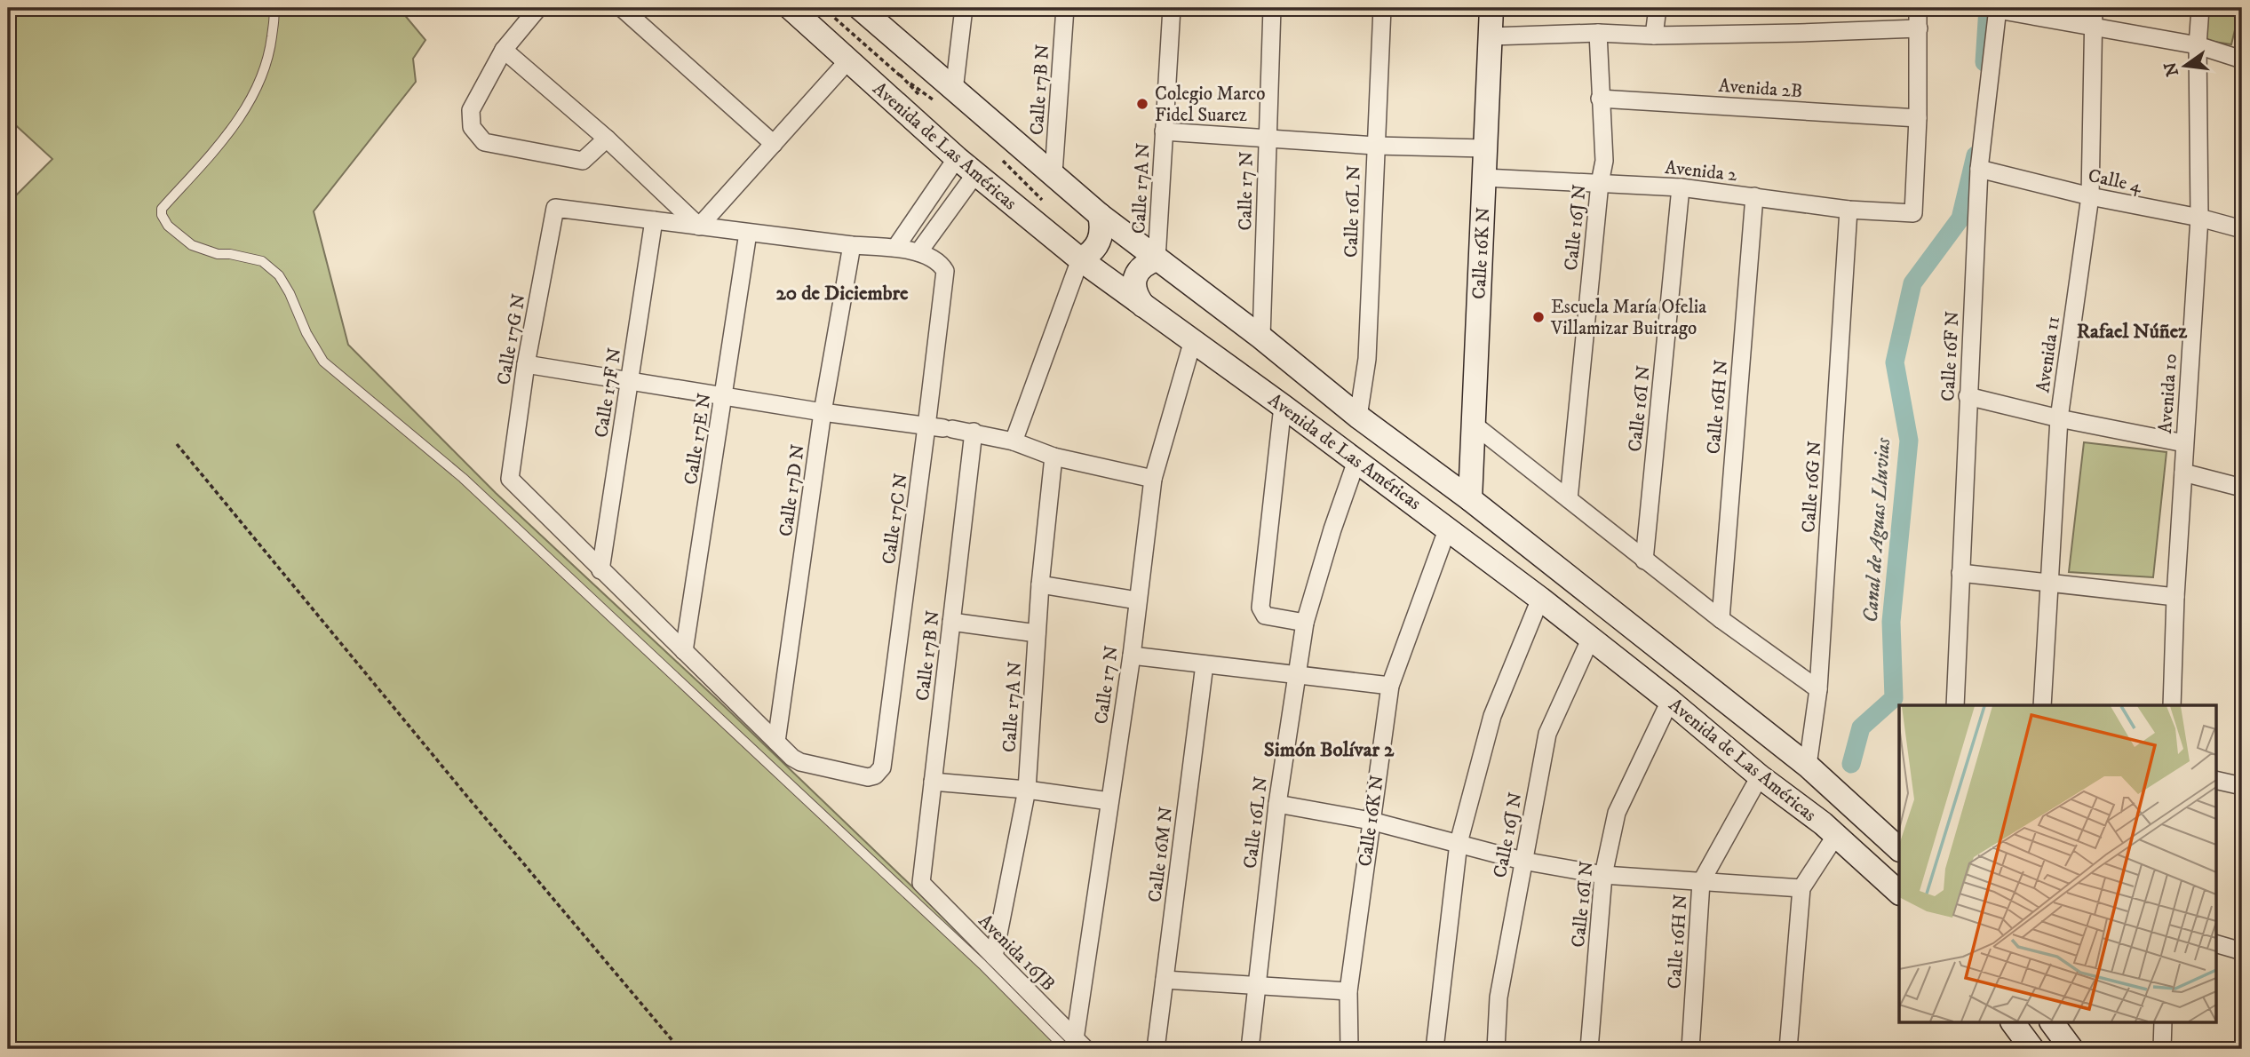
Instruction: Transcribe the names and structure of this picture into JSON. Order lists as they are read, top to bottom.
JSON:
{
  "streets": {
    "main road": ["Avenida de Las Américas", "Calle 16K N"],
    "street": [
      "Avenida 2B",
      "Calle 17B N",
      "Avenida 2",
      "Calle 4",
      "Calle 17A N",
      "Calle 17 N",
      "Calle 16L N",
      "Calle 16J N",
      "Calle 17G N",
      "Avenida 11",
      "Calle 16F N",
      "Calle 17F N",
      "Avenida 10",
      "Calle 16H N",
      "Calle 16I N",
      "Calle 17E N",
      "Calle 16G N",
      "Calle 17D N",
      "Calle 17C N",
      "Calle 16M N",
      "Avenida 16JB"
    ]
  },
  "crossings": [
    ["Avenida 2B", "Avenida 2"],
    ["Avenida 2B", "Calle 16J N"],
    ["Calle 17B N", "Avenida de Las Américas"],
    ["Calle 17B N", "Avenida 16JB"],
    ["Avenida de Las Américas", "Calle 17A N"],
    ["Avenida de Las Américas", "Calle 17 N"],
    ["Avenida de Las Américas", "Calle 16L N"],
    ["Avenida de Las Américas", "Calle 16J N"],
    ["Avenida de Las Américas", "Calle 16K N"],
    ["Avenida de Las Américas", "Calle 16H N"],
    ["Avenida de Las Américas", "Calle 16I N"],
    ["Avenida de Las Américas", "Calle 16G N"],
    ["Avenida 2", "Calle 16J N"],
    ["Avenida 2", "Calle 16K N"],
    ["Avenida 2", "Calle 16H N"],
    ["Avenida 2", "Calle 16I N"],
    ["Avenida 2", "Calle 16G N"],
    ["Calle 4", "Avenida 11"],
    ["Calle 4", "Calle 16F N"],
    ["Calle 4", "Avenida 10"],
    ["Calle 17A N", "Avenida 16JB"],
    ["Calle 17 N", "Avenida 16JB"],
    ["Calle 17G N", "Calle 17F N"],
    ["Calle 17D N", "Calle 17C N"]
  ],
  "districts": ["20 de Diciembre", "Rafael Núñez", "Simón Bolívar 2"],
  "water": ["Canal de Aguas Lluvias"],
  "places": ["Colegio Marco Fidel Suarez", "Escuela María Ofelia Villamizar Buitrago"],
  "north": "left"
}
